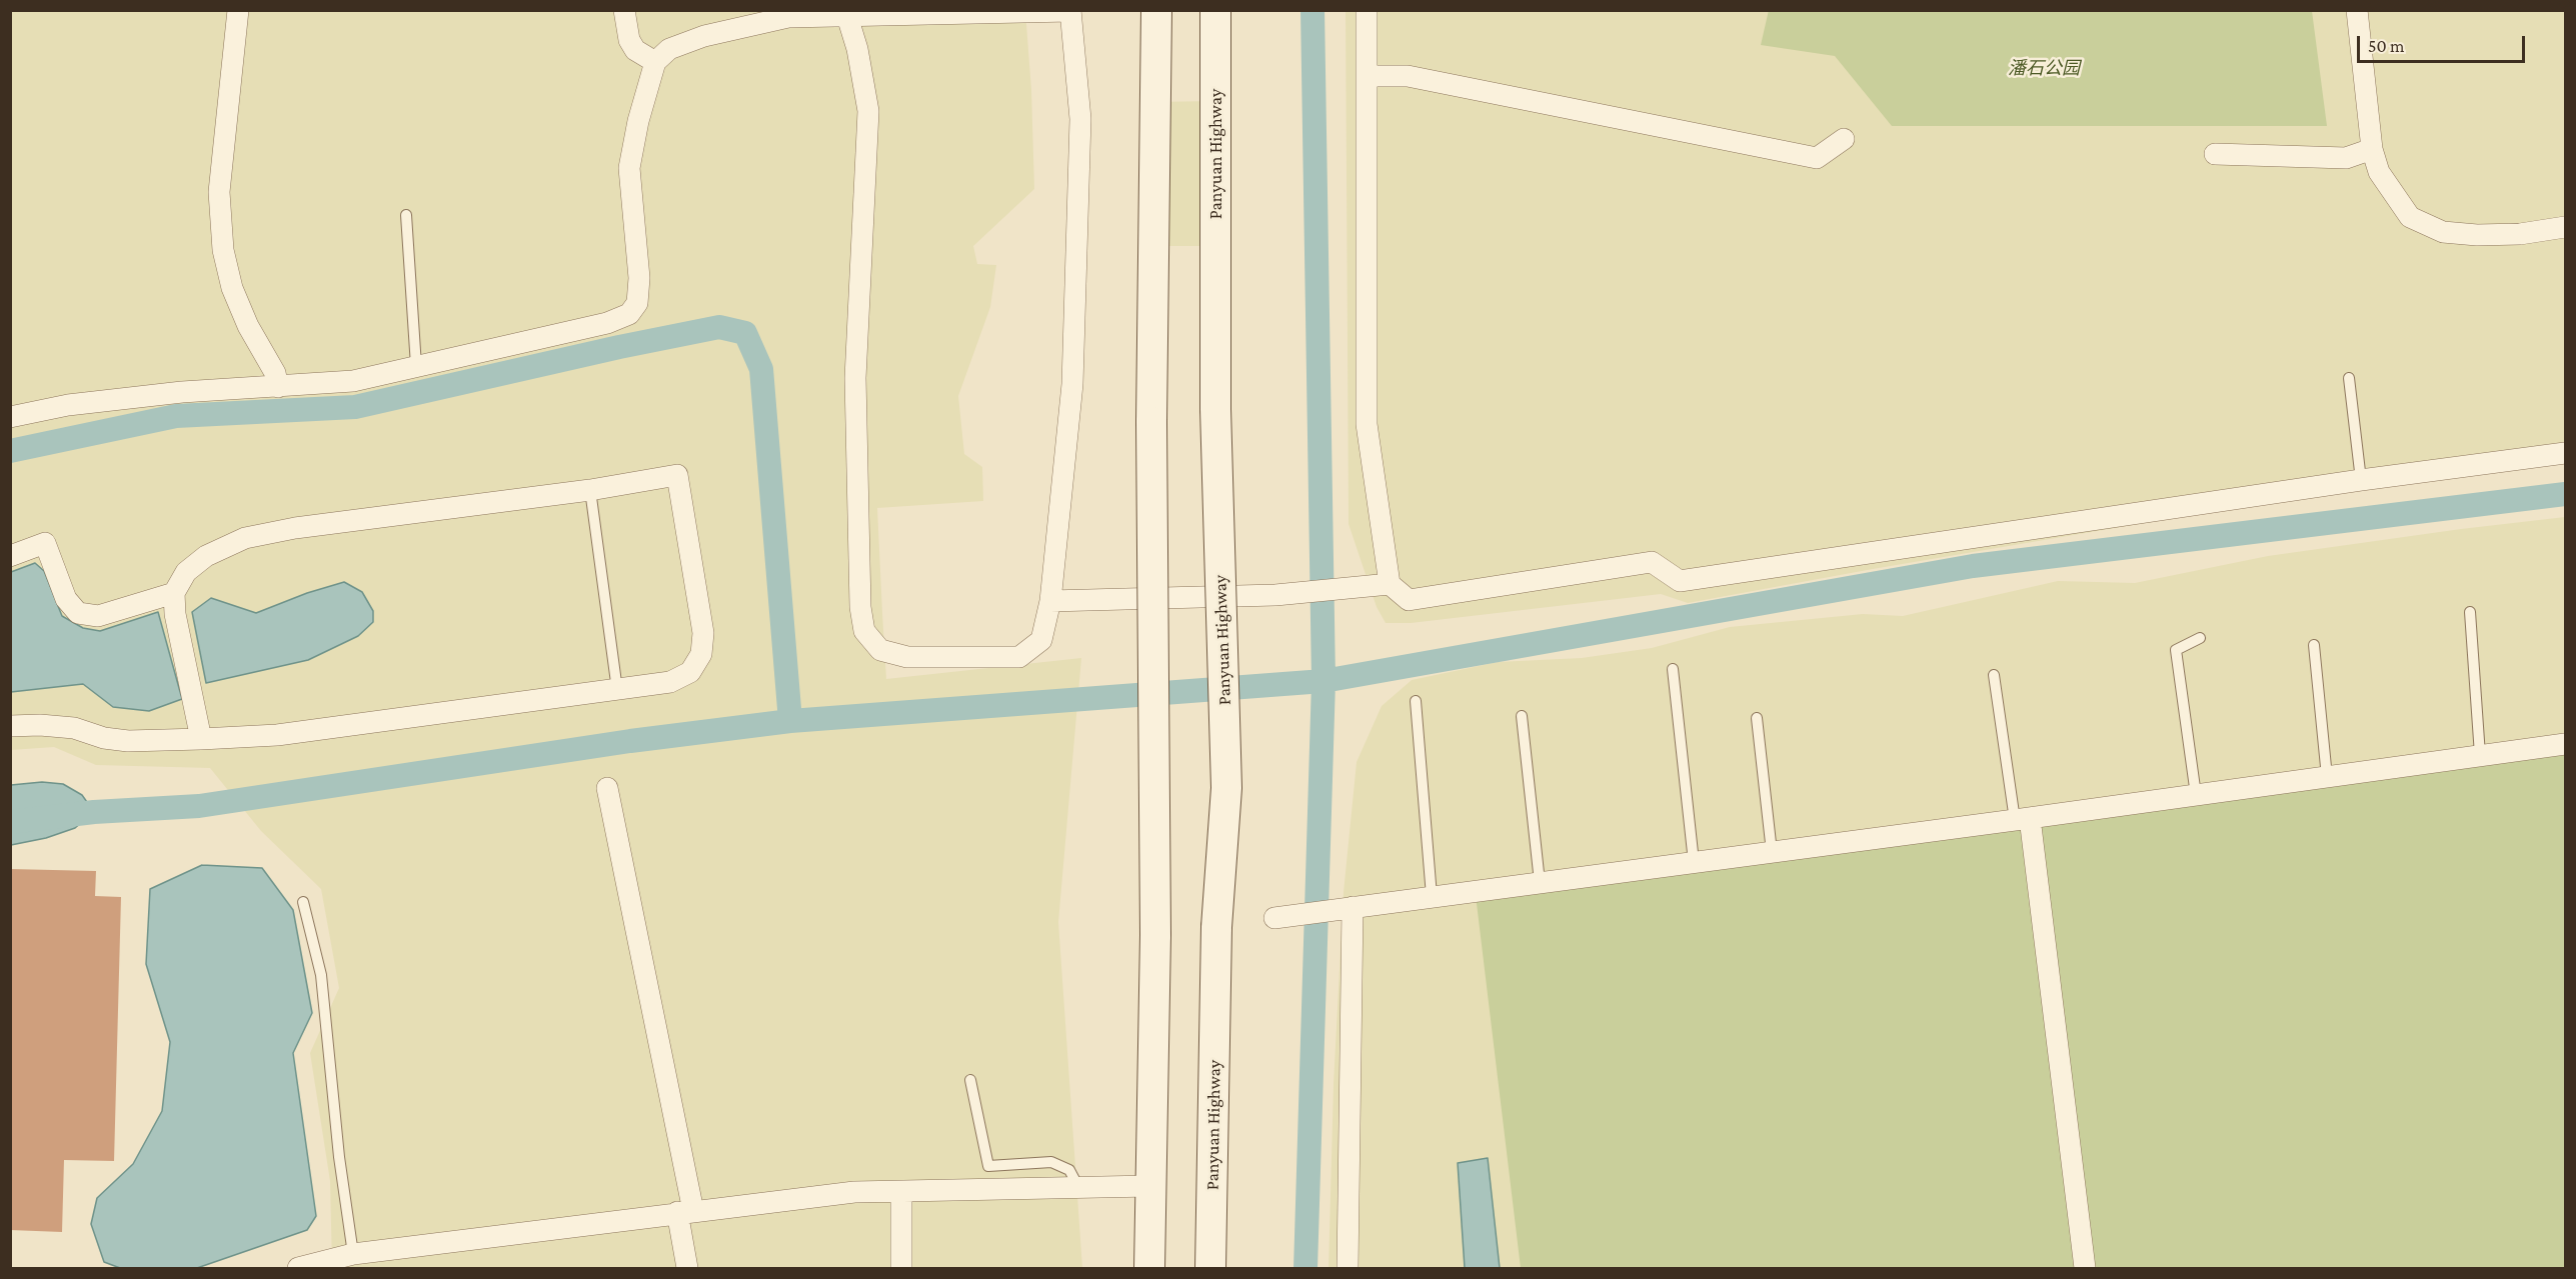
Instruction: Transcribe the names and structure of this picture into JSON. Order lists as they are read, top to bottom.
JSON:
{
  "streets": {
    "main road": ["Panyuan Highway"]
  },
  "parks": ["潘石公园"],
  "scale_bar": "50 m"
}
